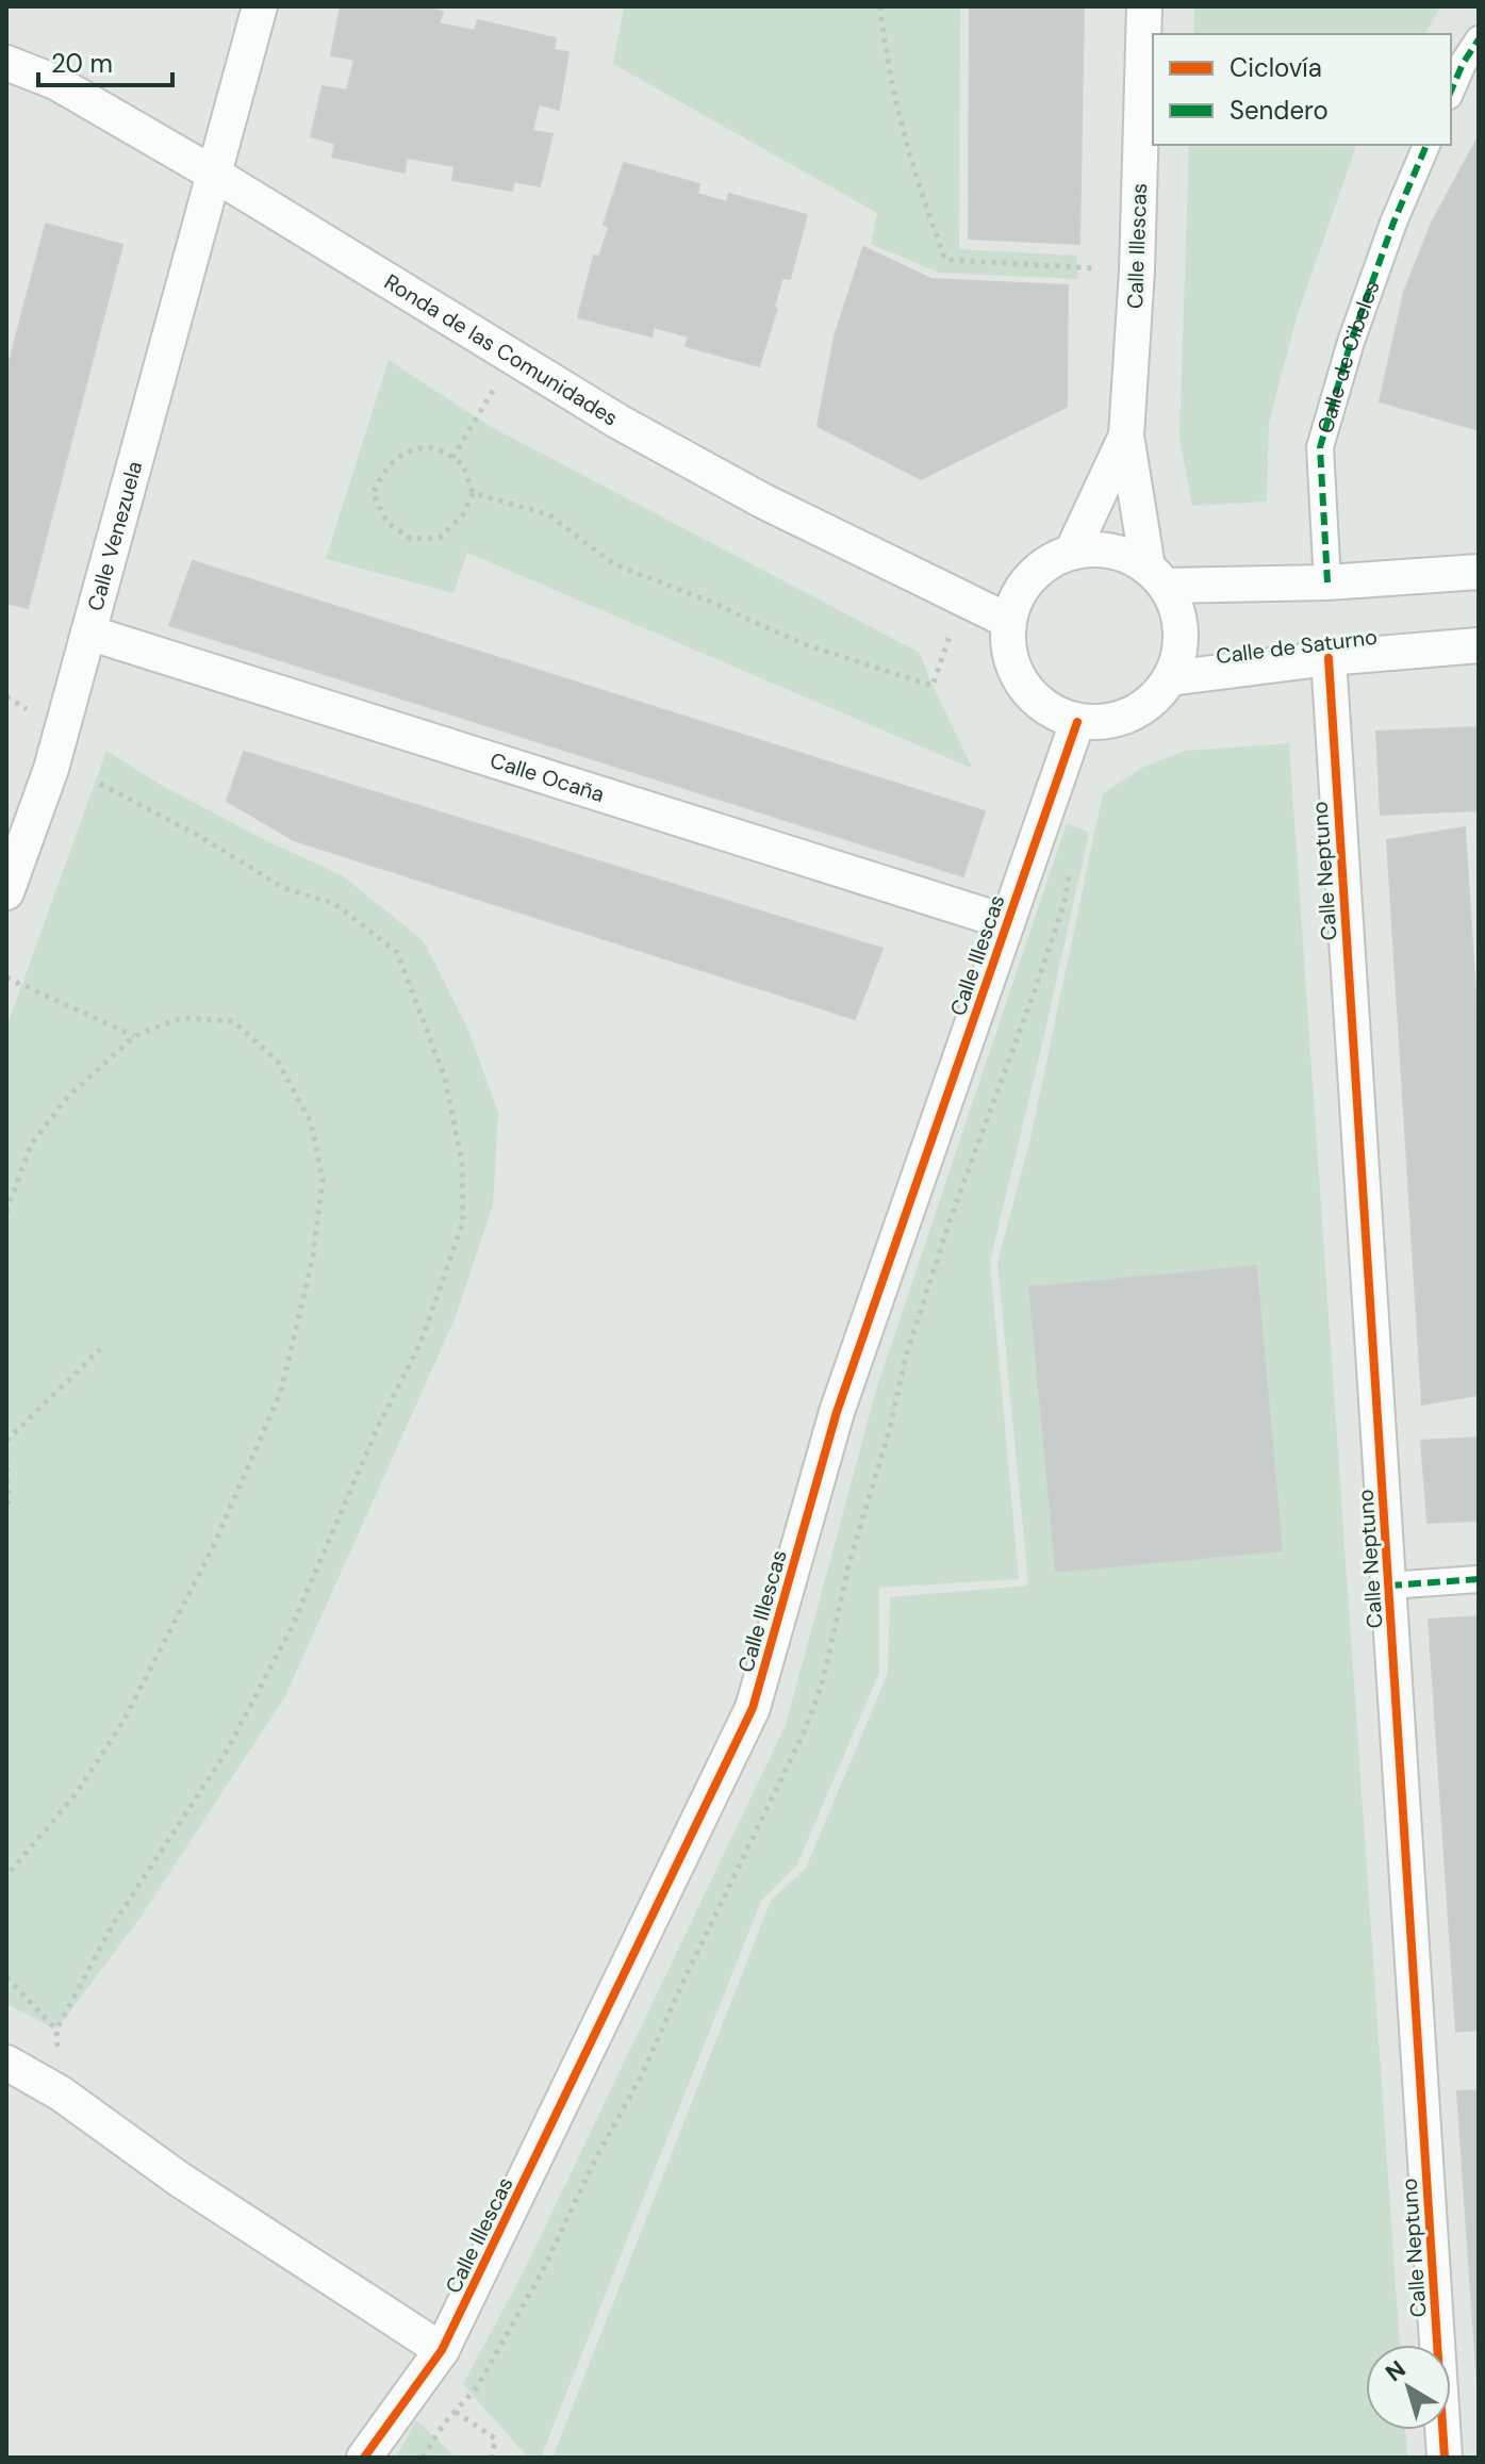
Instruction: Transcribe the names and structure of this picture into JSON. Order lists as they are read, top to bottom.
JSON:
{
  "streets": {
    "street": [
      "Calle Illescas",
      "Ronda de las Comunidades",
      "Calle de Cibeles",
      "Calle Venezuela",
      "Calle de Saturno",
      "Calle Ocaña",
      "Calle Neptuno"
    ]
  },
  "crossings": [
    ["Calle Illescas", "Ronda de las Comunidades"],
    ["Calle Illescas", "Calle de Saturno"],
    ["Calle Illescas", "Calle Ocaña"],
    ["Ronda de las Comunidades", "Calle Venezuela"],
    ["Ronda de las Comunidades", "Calle de Saturno"],
    ["Calle Venezuela", "Calle Ocaña"],
    ["Calle de Saturno", "Calle Neptuno"]
  ],
  "legend": ["Ciclovía", "Sendero"],
  "scale_bar": "20 m",
  "north": "top left"
}
